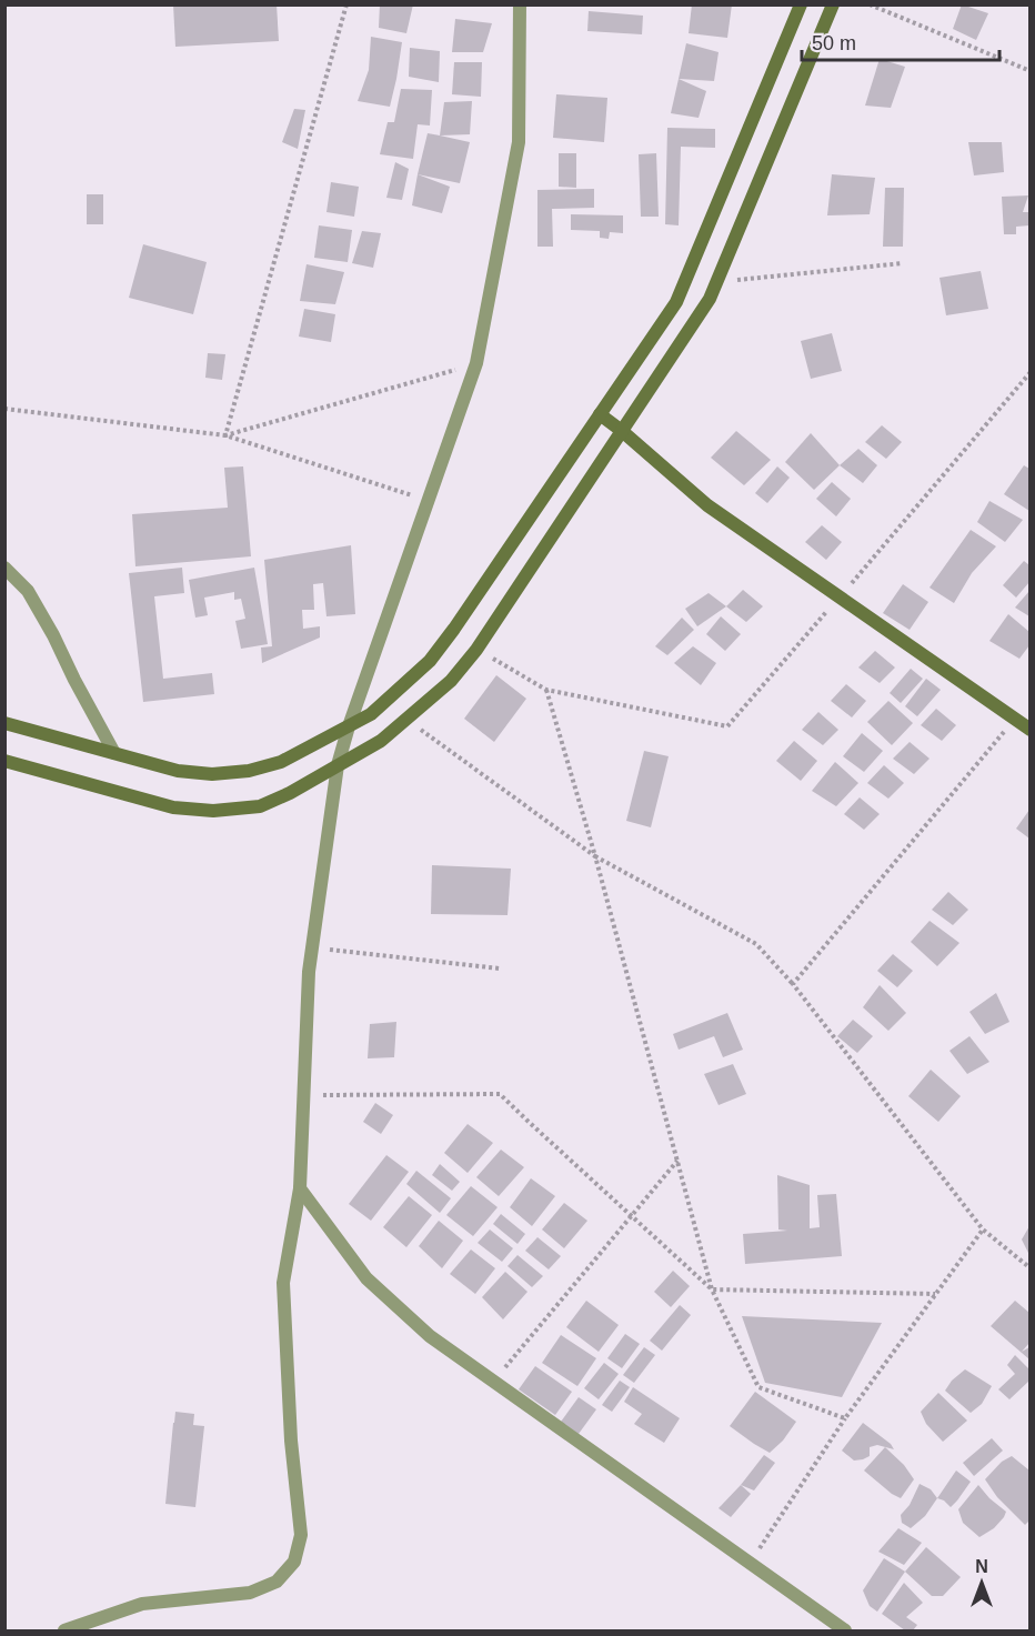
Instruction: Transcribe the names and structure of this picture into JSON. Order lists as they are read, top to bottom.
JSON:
{
  "scale_bar": "50 m",
  "north": "top"
}
